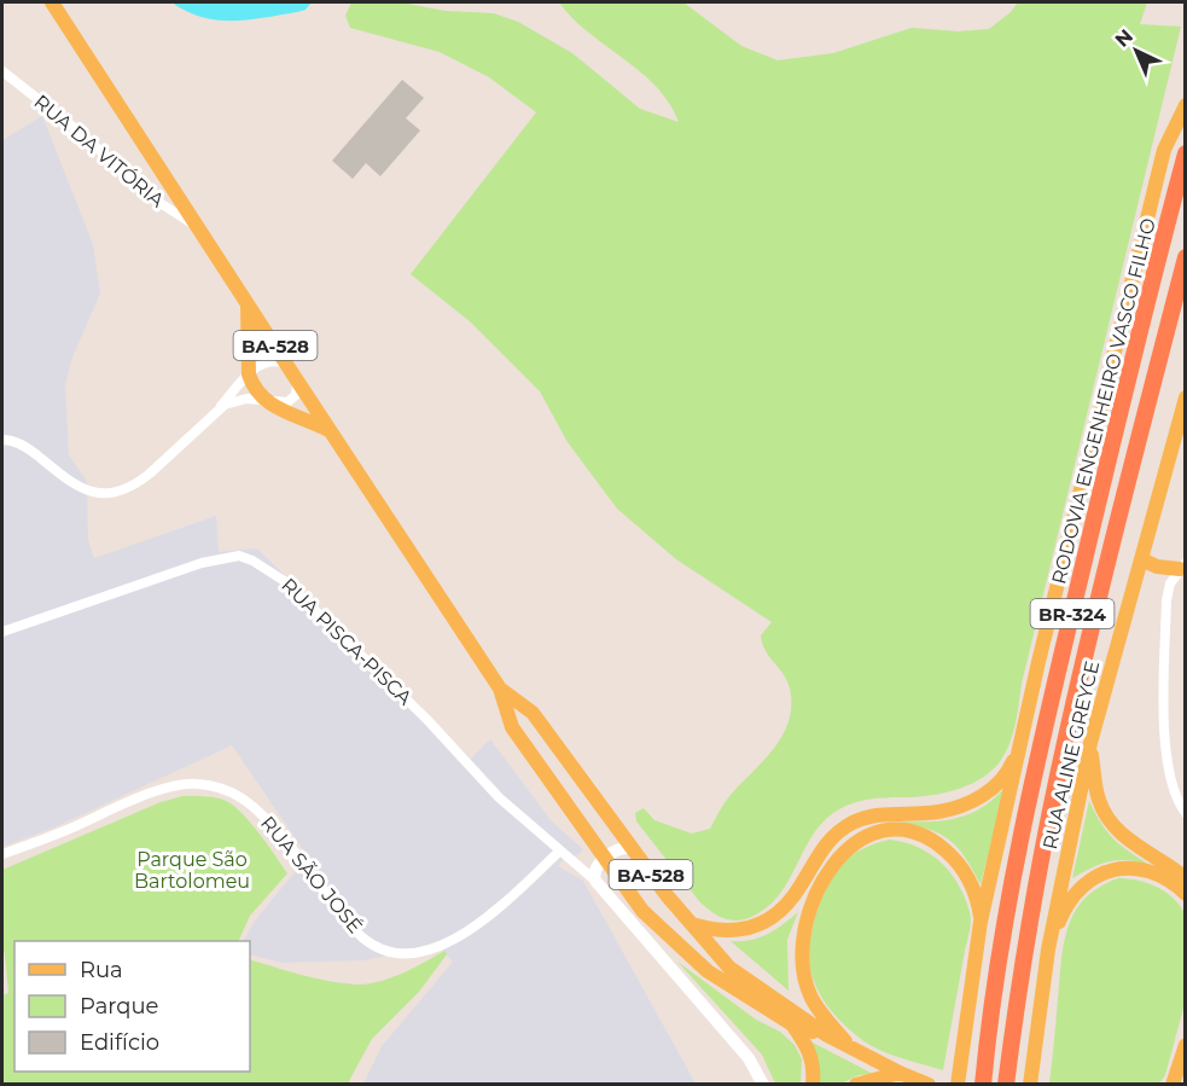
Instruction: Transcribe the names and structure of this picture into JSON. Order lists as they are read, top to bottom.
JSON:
{
  "streets": {
    "highway": ["RODOVIA ENGENHEIRO VASCO FILHO", "BR-324"],
    "main road": ["BA-528", "RUA ALINE GREYCE"],
    "street": ["RUA DA VITÓRIA", "RUA PISCA-PISCA", "RUA SÃO JOSÉ"]
  },
  "crossings": [
    ["RUA DA VITÓRIA", "BA-528"],
    ["RUA PISCA-PISCA", "RUA SÃO JOSÉ"]
  ],
  "parks": ["Parque São Bartolomeu"],
  "legend": ["Rua", "Parque", "Edifício"],
  "north": "top left"
}
